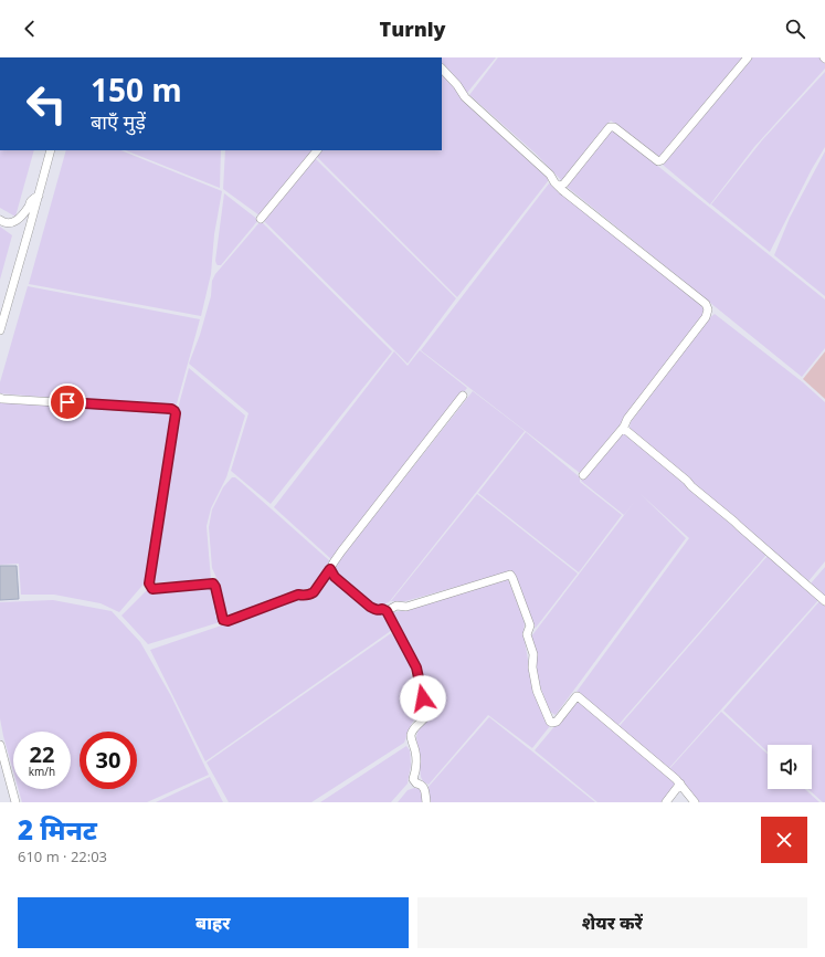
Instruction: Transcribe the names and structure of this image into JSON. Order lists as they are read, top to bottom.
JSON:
{
  "page": {
    "header": "Turnly",
    "turn": ["150 m", "बाएँ मुड़ें"],
    "speed": "22 km/h",
    "limit": "30",
    "heading": ["2 मिनट", "610 m · 22:03"],
    "buttons": ["बाहर", "शेयर करें"]
  }
}
